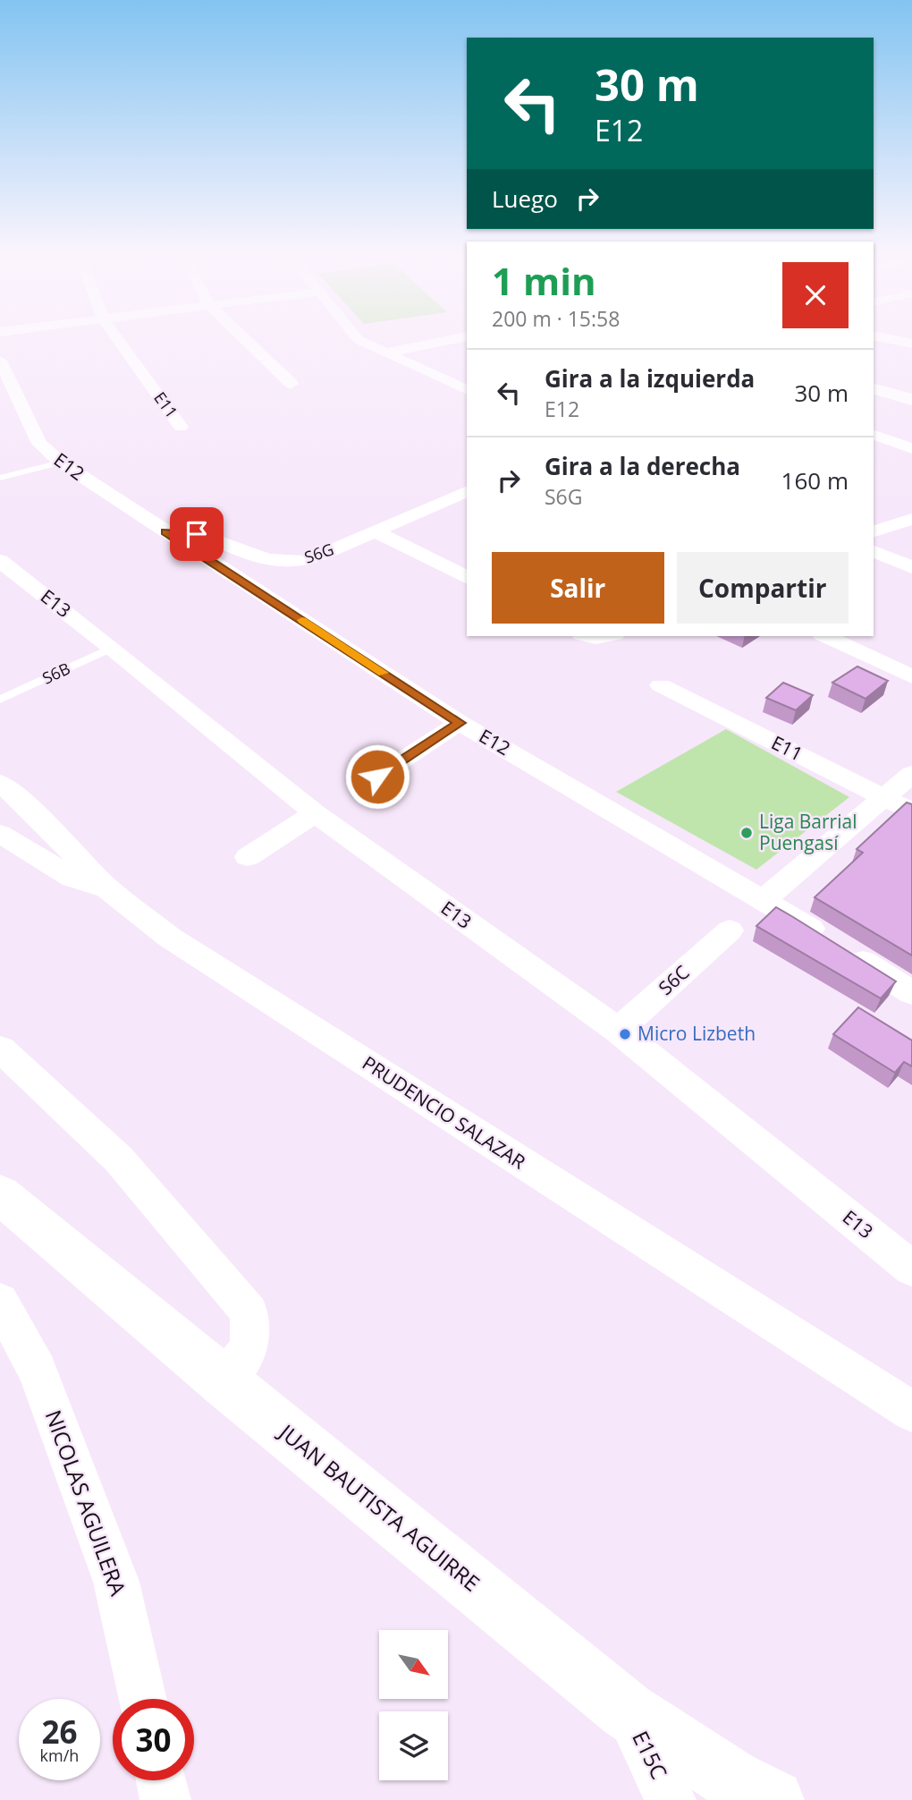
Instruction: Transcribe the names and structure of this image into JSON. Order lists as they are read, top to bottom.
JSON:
{
  "streets": {
    "main road": ["JUAN BAUTISTA AGUIRRE"],
    "street": [
      "E11",
      "E12",
      "S6G",
      "E13",
      "S6C",
      "PRUDENCIO SALAZAR",
      "NICOLAS AGUILERA",
      "E15C"
    ],
    "lane": ["S6B"]
  },
  "crossings": [
    ["E12", "S6G"],
    ["E13", "S6B"],
    ["E13", "S6C"],
    ["JUAN BAUTISTA AGUIRRE", "E15C"]
  ],
  "places": ["Liga Barrial Puengasí", "Micro Lizbeth"],
  "north": "bottom right",
  "page": {
    "turn": ["30 m", "E12"],
    "then": "Luego",
    "heading": ["1 min", "200 m · 15:58"],
    "list": [
      {
        "name": "Gira a la izquierda",
        "note": "E12",
        "value": "30 m"
      },
      {
        "name": "Gira a la derecha",
        "note": "S6G",
        "value": "160 m"
      }
    ],
    "buttons": ["Salir", "Compartir"],
    "speed": "26 km/h",
    "limit": "30"
  }
}
